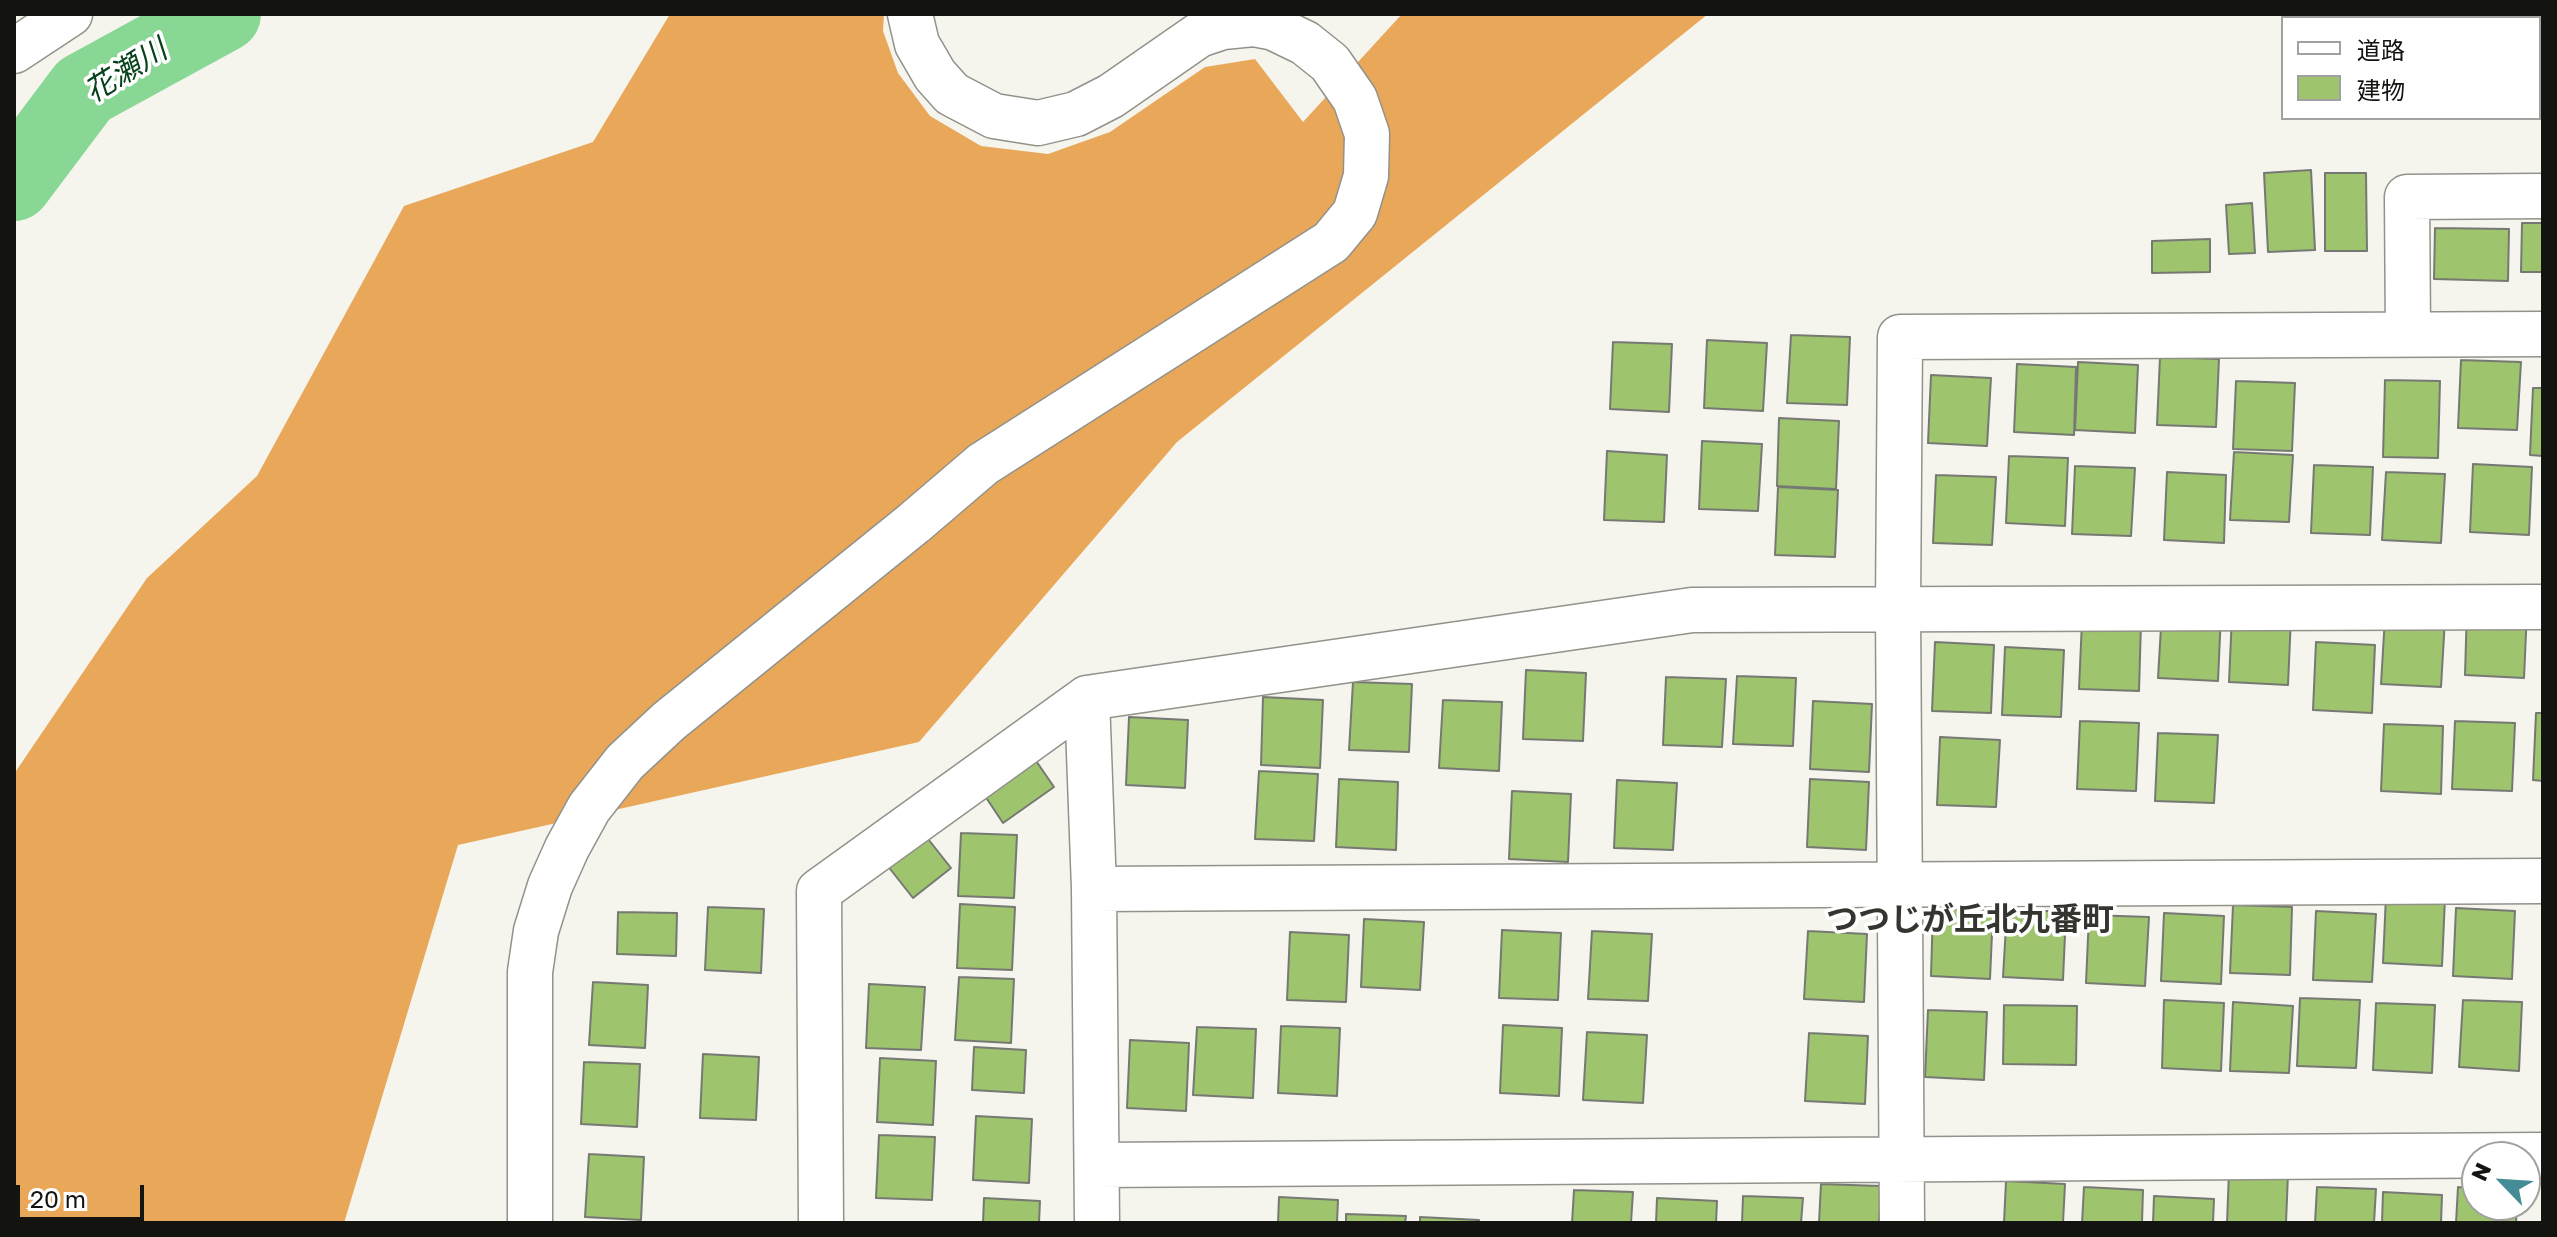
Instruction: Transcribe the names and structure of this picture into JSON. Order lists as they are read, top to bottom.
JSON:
{
  "districts": ["つつじが丘北九番町"],
  "water": ["花瀬川"],
  "legend": ["道路", "建物"],
  "scale_bar": "20 m",
  "north": "top left"
}
